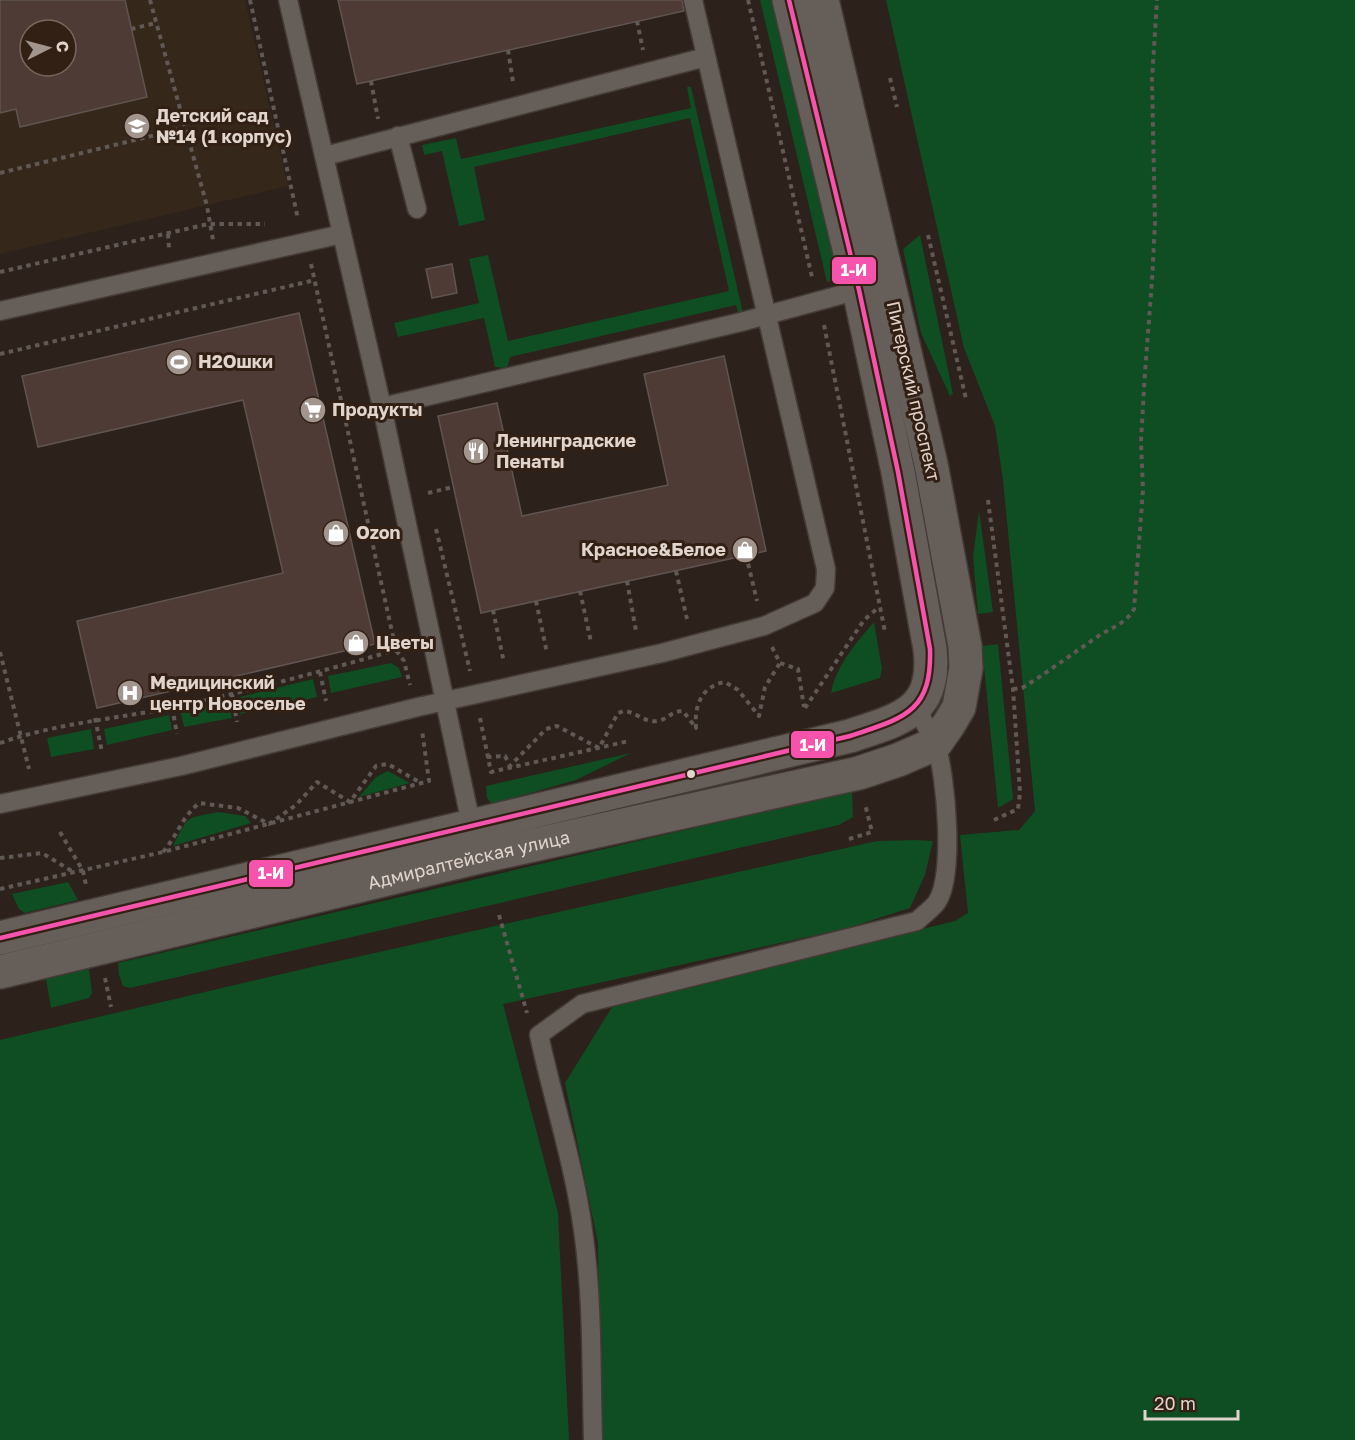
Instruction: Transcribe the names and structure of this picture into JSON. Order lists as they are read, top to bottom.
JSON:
{
  "streets": {
    "street": ["Питерский проспект", "Адмиралтейская улица"]
  },
  "crossings": [
    ["Питерский проспект", "Адмиралтейская улица"]
  ],
  "places": {
    "school or university": ["Детский сад №14 (1 корпус)"],
    "sports": ["H2Oшки"],
    "supermarket": ["Продукты"],
    "restaurant": ["Ленинградские Пенаты"],
    "shop": ["Ozon", "Красное&Белое", "Цветы"],
    "hospital": ["Медицинский центр Новоселье"]
  },
  "lines": ["transit line 1-И"],
  "scale_bar": "20 m",
  "north": "right"
}
